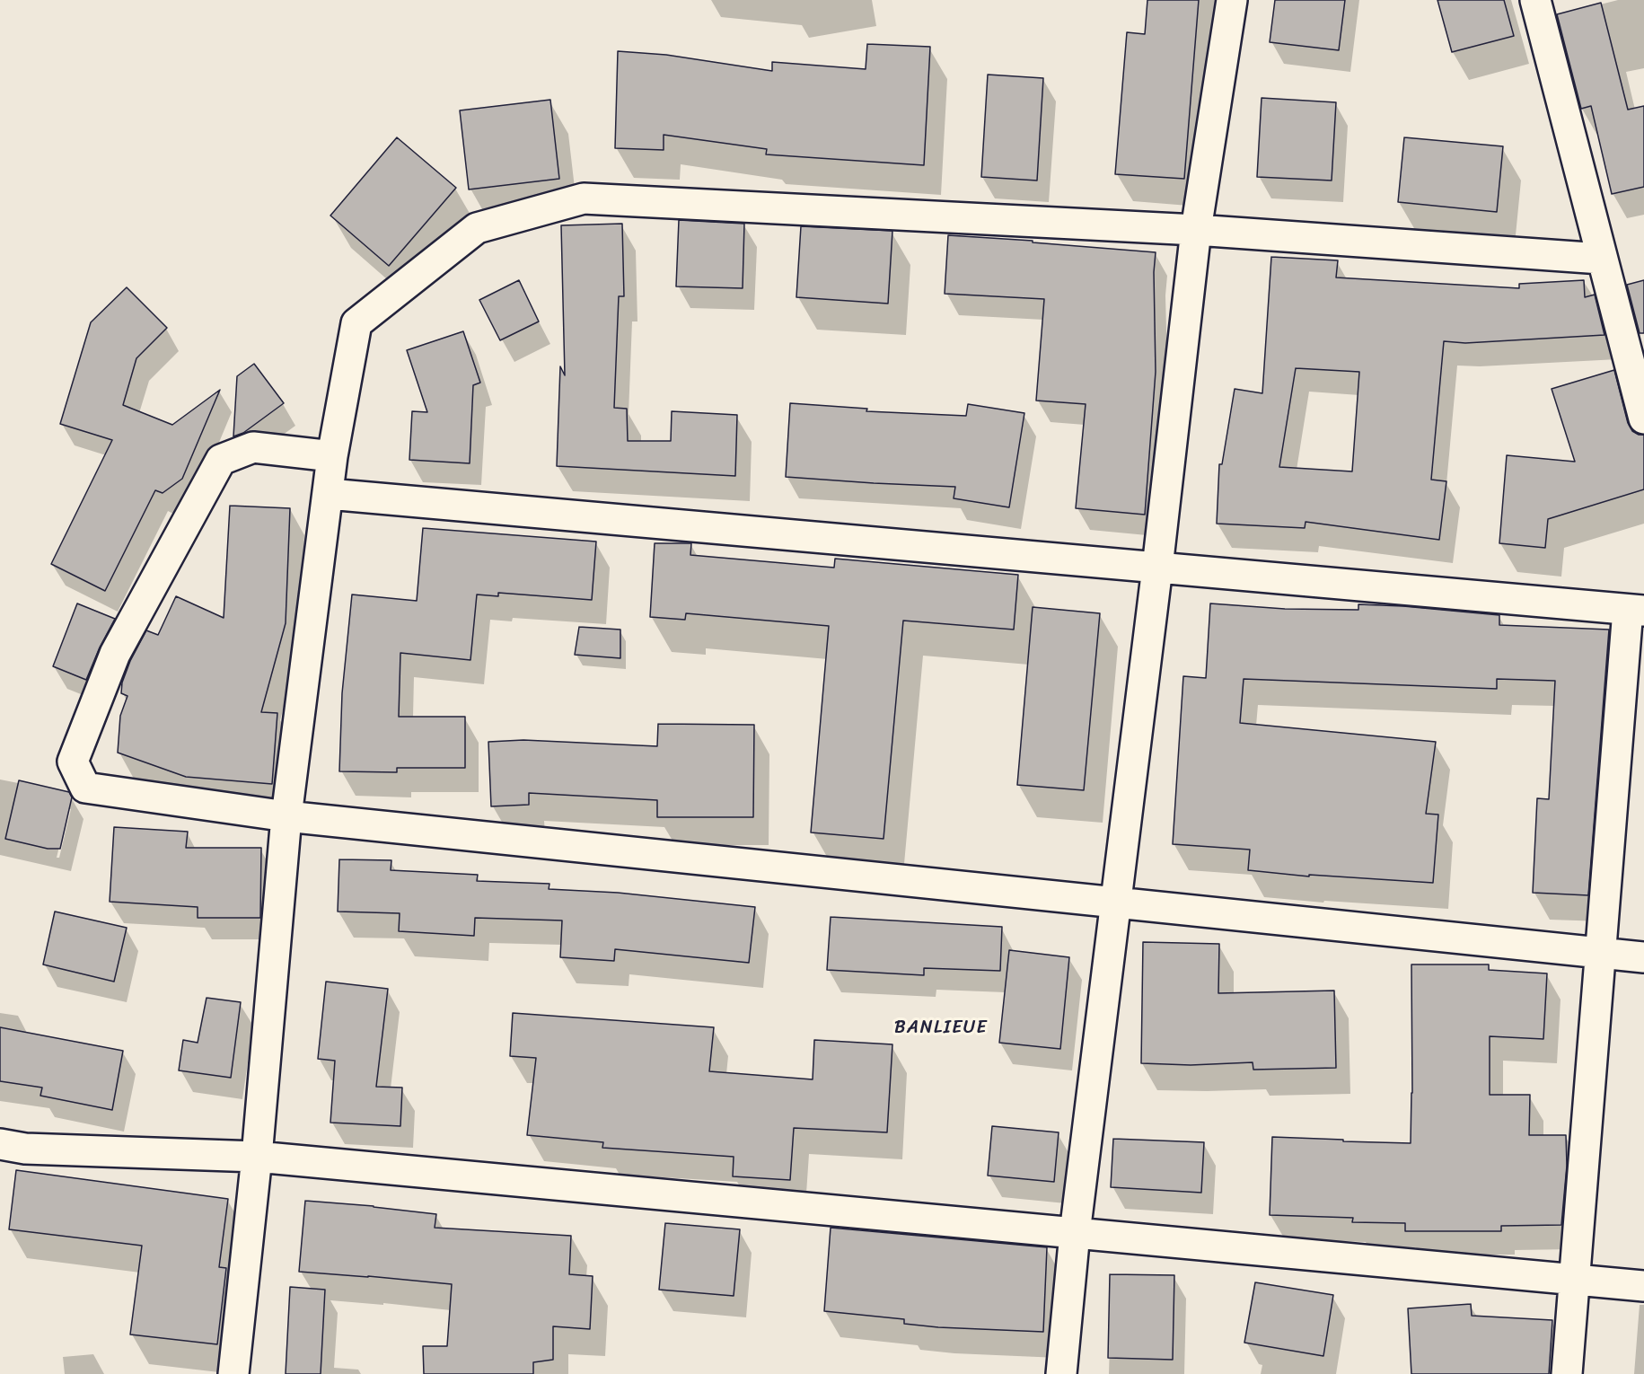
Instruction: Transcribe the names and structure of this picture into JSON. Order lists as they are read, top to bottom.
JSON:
{
  "districts": ["BANLIEUE"]
}
